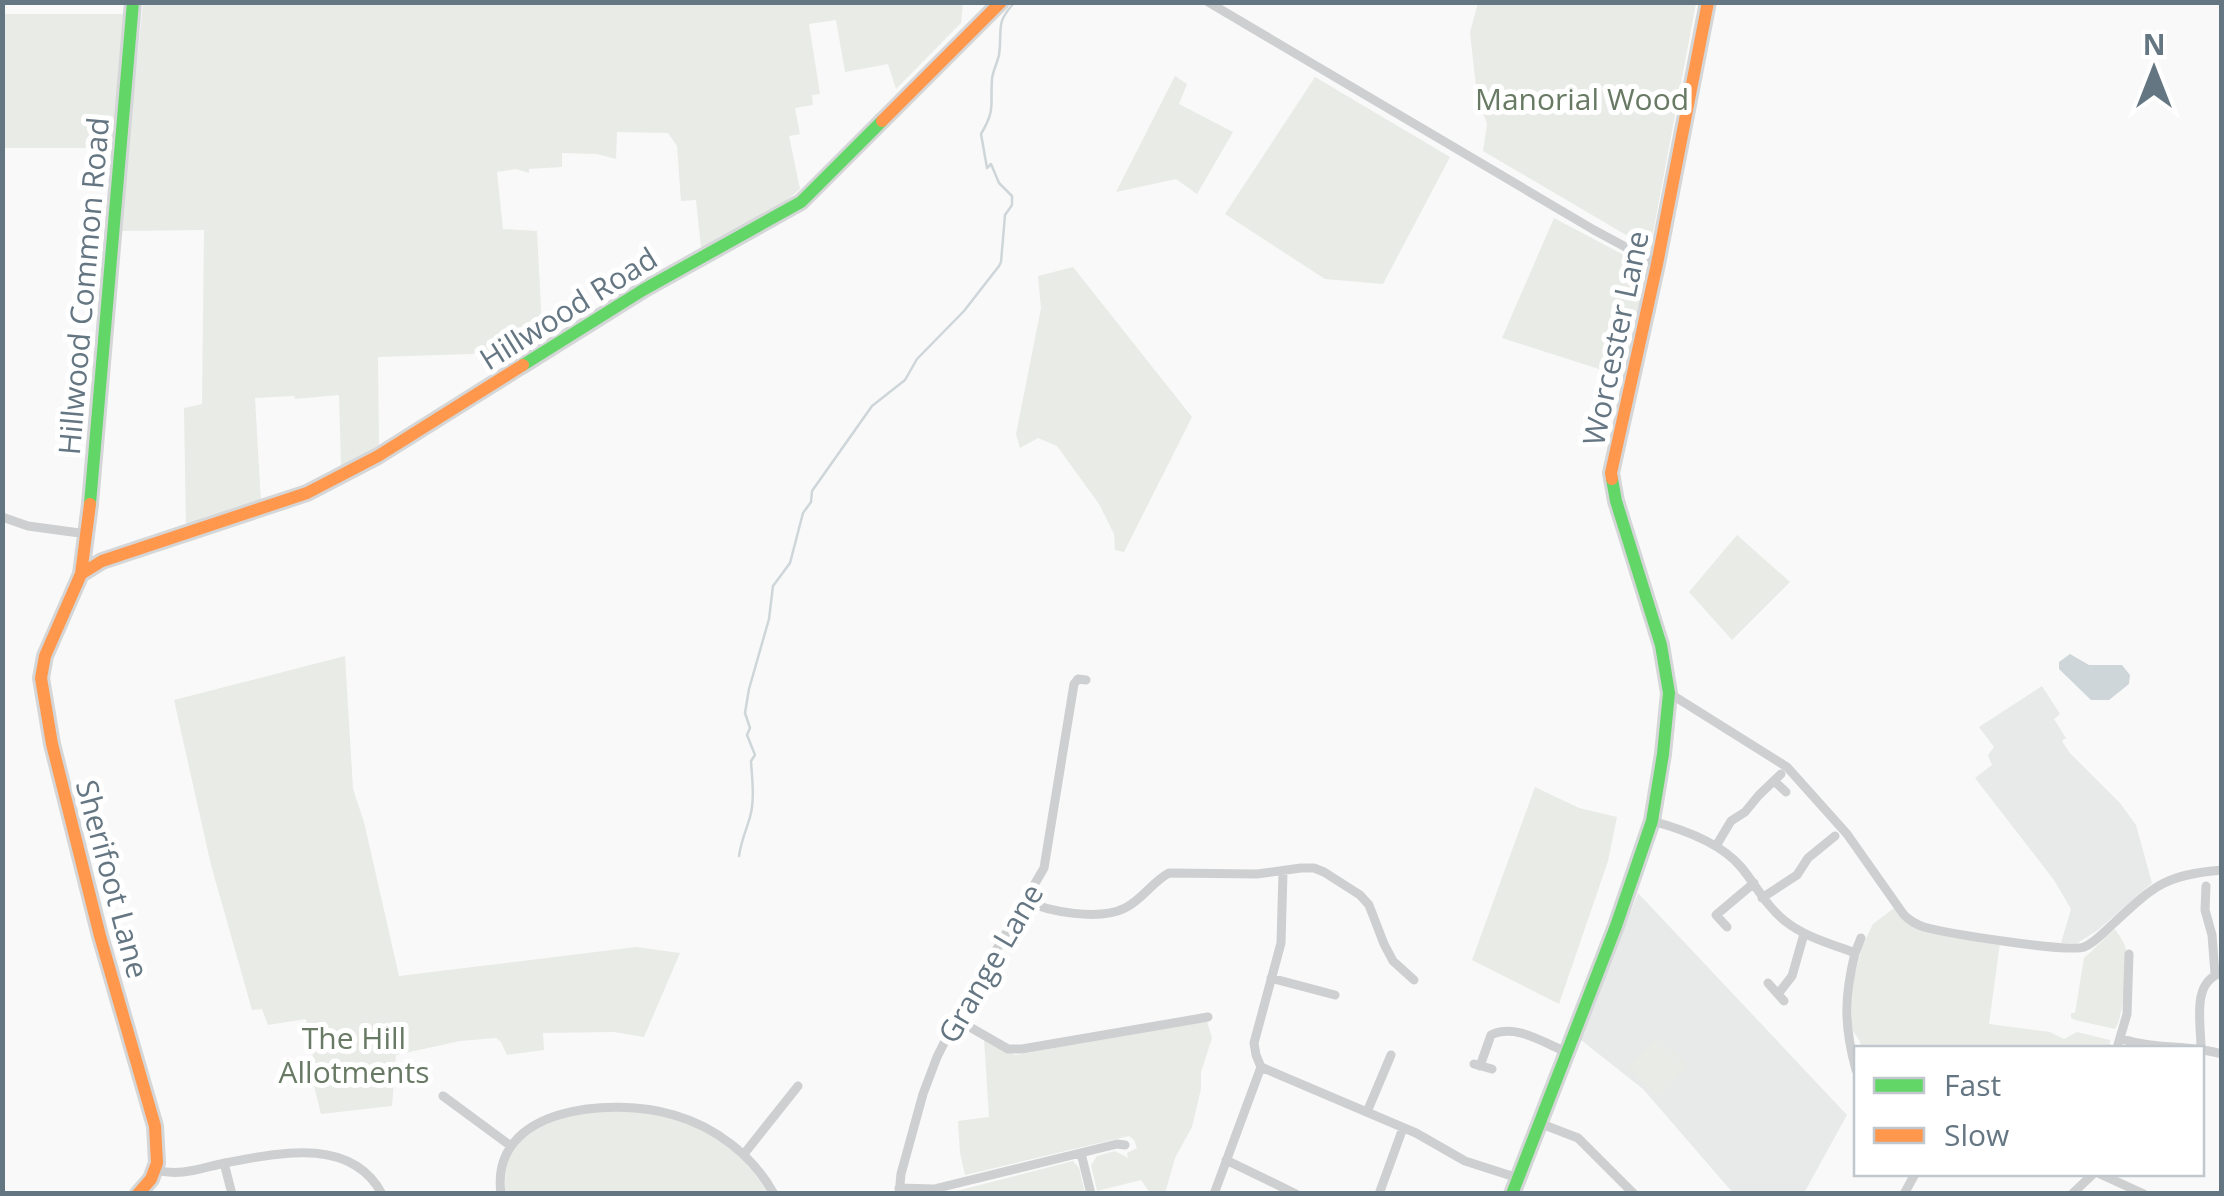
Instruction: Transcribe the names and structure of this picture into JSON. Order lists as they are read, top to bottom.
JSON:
{
  "streets": {
    "street": [
      "Hillwood Common Road",
      "Hillwood Road",
      "Worcester Lane",
      "Sherifoot Lane",
      "Grange Lane"
    ]
  },
  "crossings": [
    ["Hillwood Common Road", "Hillwood Road"],
    ["Hillwood Common Road", "Sherifoot Lane"],
    ["Hillwood Road", "Sherifoot Lane"]
  ],
  "parks": ["Manorial Wood", "The Hill Allotments"],
  "legend": ["Fast", "Slow"],
  "north": "top"
}
